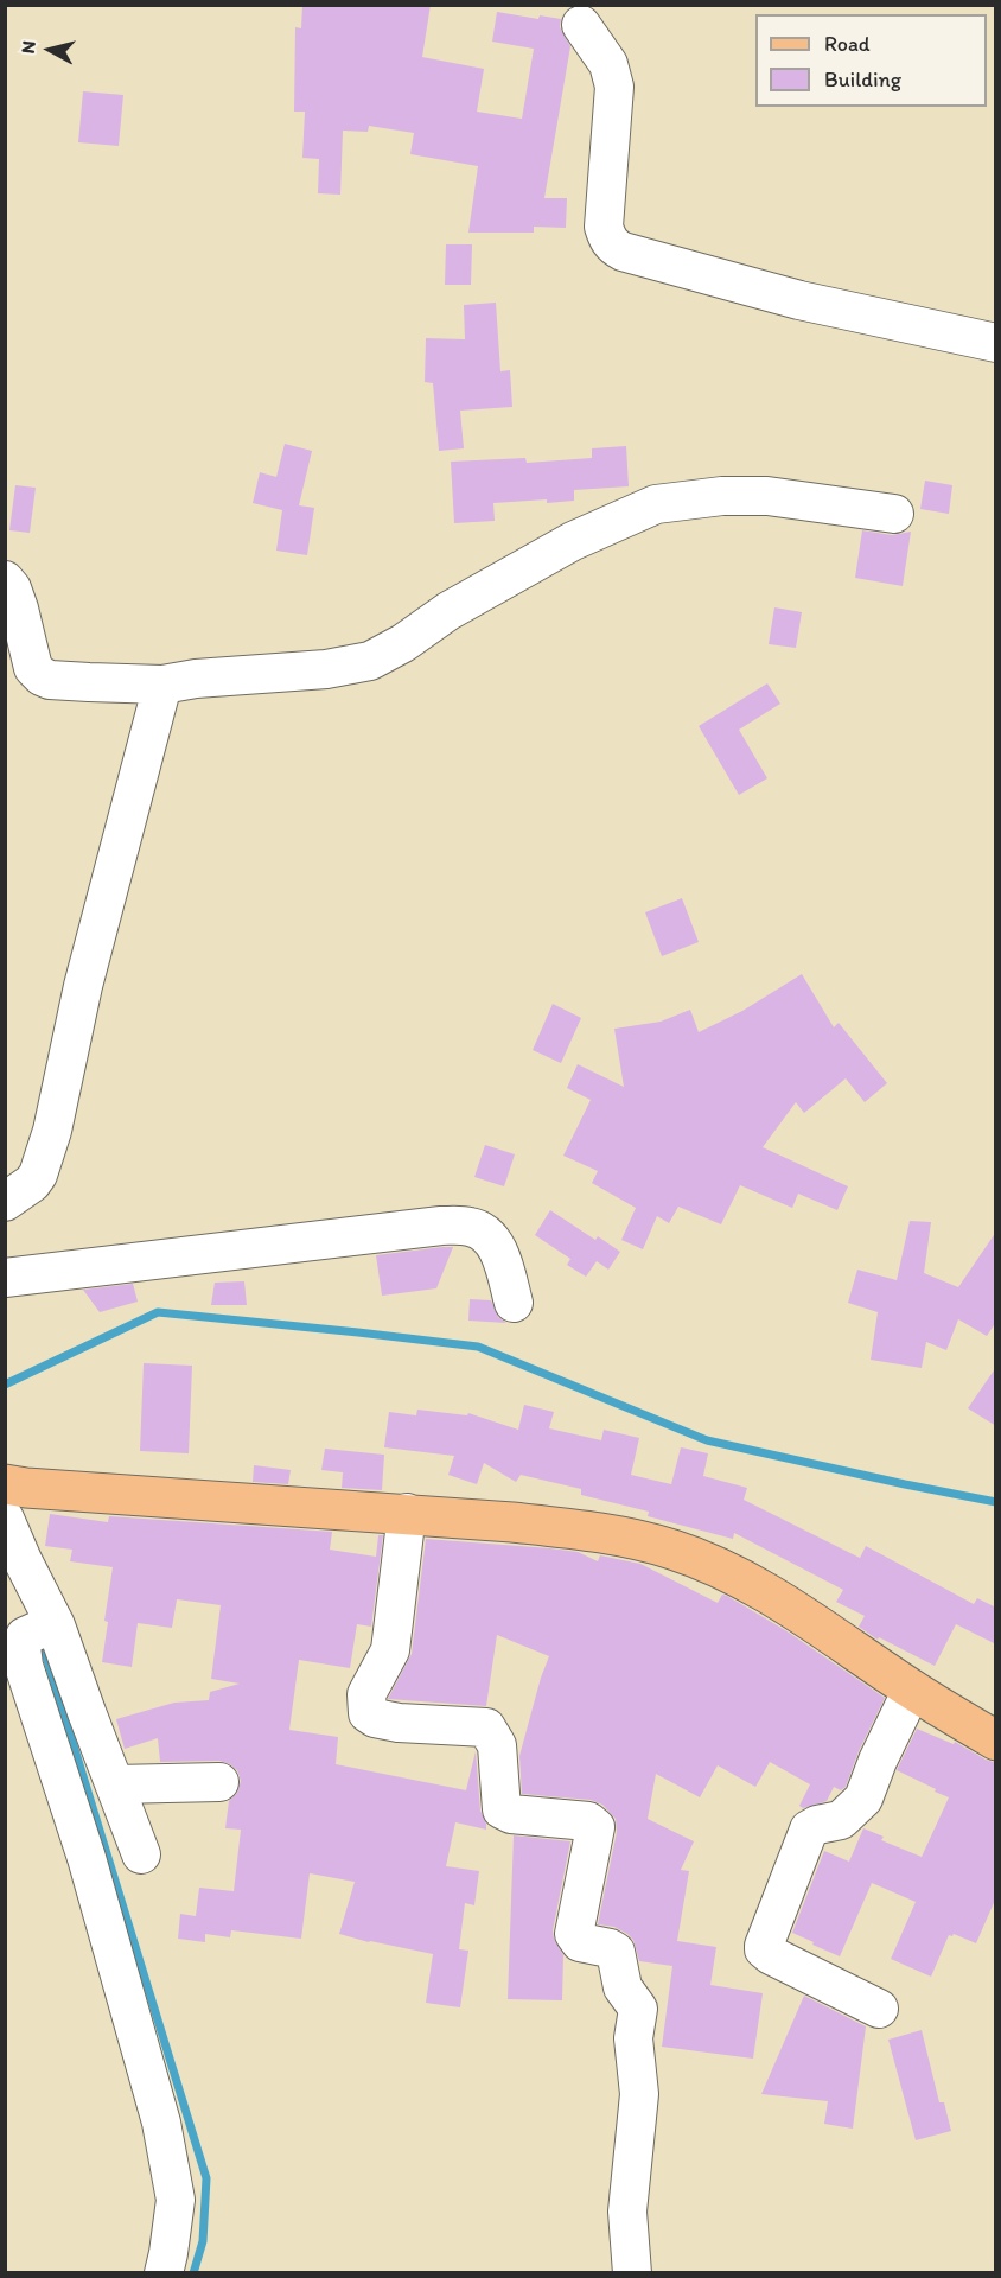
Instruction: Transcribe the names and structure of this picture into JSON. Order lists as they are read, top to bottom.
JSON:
{
  "legend": ["Road", "Building"],
  "north": "left"
}
